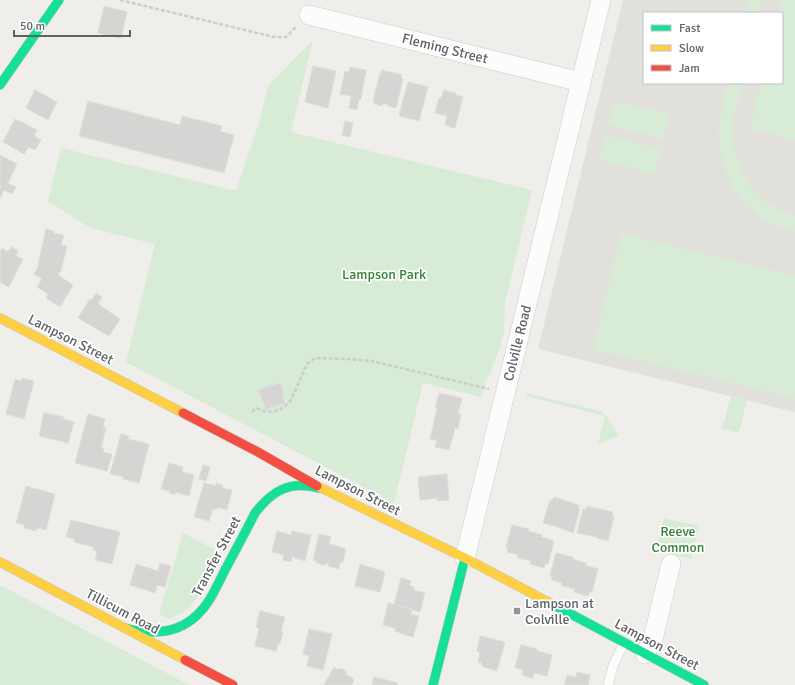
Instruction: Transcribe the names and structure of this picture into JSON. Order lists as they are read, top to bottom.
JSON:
{
  "streets": {
    "main road": [
      "Lampson Street",
      "Colville Road",
      "Transfer Street",
      "Tillicum Road"
    ],
    "street": ["Fleming Street"]
  },
  "crossings": [
    ["Fleming Street", "Colville Road"],
    ["Lampson Street", "Colville Road"],
    ["Lampson Street", "Transfer Street"],
    ["Transfer Street", "Tillicum Road"]
  ],
  "parks": ["Lampson Park", "Reeve Common"],
  "places": {
    "transit": ["Lampson at Colville"]
  },
  "legend": ["Fast", "Slow", "Jam"],
  "scale_bar": "50 m"
}
